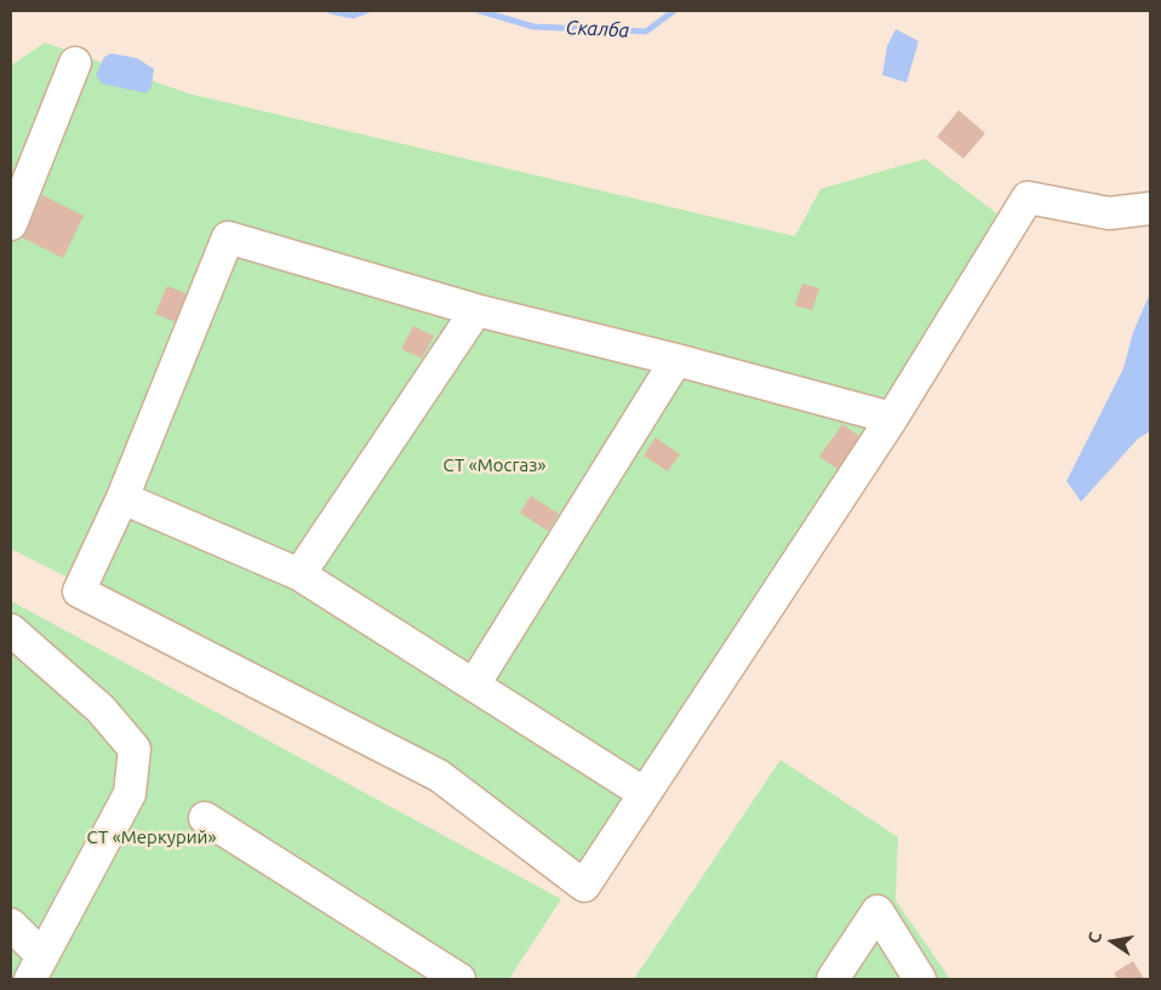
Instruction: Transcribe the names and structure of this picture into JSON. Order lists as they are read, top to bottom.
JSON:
{
  "water": ["Скалба"],
  "parks": ["СТ «Мосгаз»", "СТ «Меркурий»"],
  "north": "left"
}
